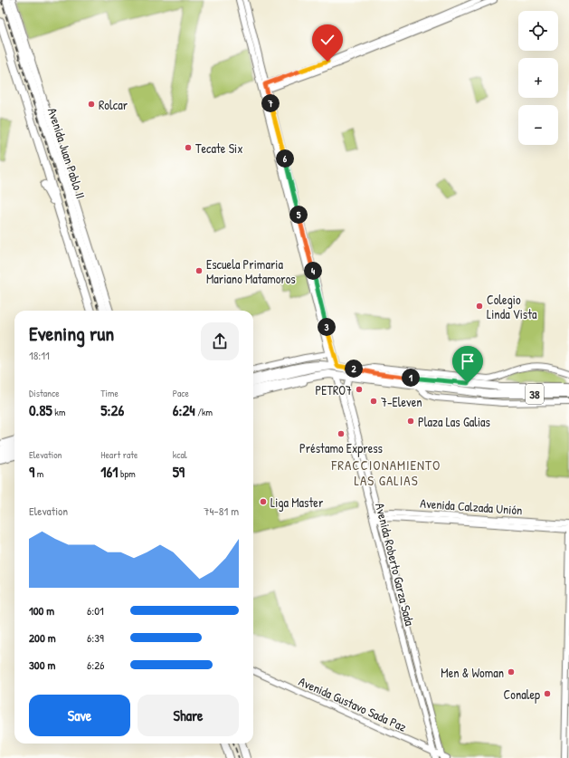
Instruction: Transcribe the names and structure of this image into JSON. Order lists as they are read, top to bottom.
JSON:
{
  "streets": {
    "main road": ["Avenida Juan Pablo II", "38"],
    "street": ["Avenida Calzada Unión", "Avenida Roberto Garza Sada", "Avenida Gustavo Sada Paz"]
  },
  "crossings": [
    ["38", "Avenida Roberto Garza Sada"],
    ["Avenida Calzada Unión", "Avenida Roberto Garza Sada"],
    ["Avenida Roberto Garza Sada", "Avenida Gustavo Sada Paz"]
  ],
  "districts": ["FRACCIONAMIENTO LAS GALIAS"],
  "places": [
    "Rolcar",
    "Tecate Six",
    "Escuela Primaria Mariano Matamoros",
    "Colegio Linda Vista",
    "PETRO7",
    "7-Eleven",
    "Plaza Las Galias",
    "Préstamo Express",
    "Liga Master",
    "Men & Woman",
    "Conalep"
  ],
  "page": {
    "map_buttons": ["+", "−"],
    "pins": [
      "7",
      "6",
      "5",
      "4",
      "3",
      "2",
      "1"
    ],
    "heading": ["Evening run", "18:11"],
    "stats": [
      ["Distance", "0.85 km"],
      ["Time", "5:26"],
      ["Pace", "6:24 /km"],
      ["Elevation", "9 m"],
      ["Heart rate", "161 bpm"],
      ["kcal", "59"]
    ],
    "chart": ["Elevation", "74–81 m"],
    "list": [
      {
        "name": "100 m",
        "note": "6:01"
      },
      {
        "name": "200 m",
        "note": "6:39"
      },
      {
        "name": "300 m",
        "note": "6:26"
      }
    ],
    "buttons": ["Save", "Share"]
  }
}
